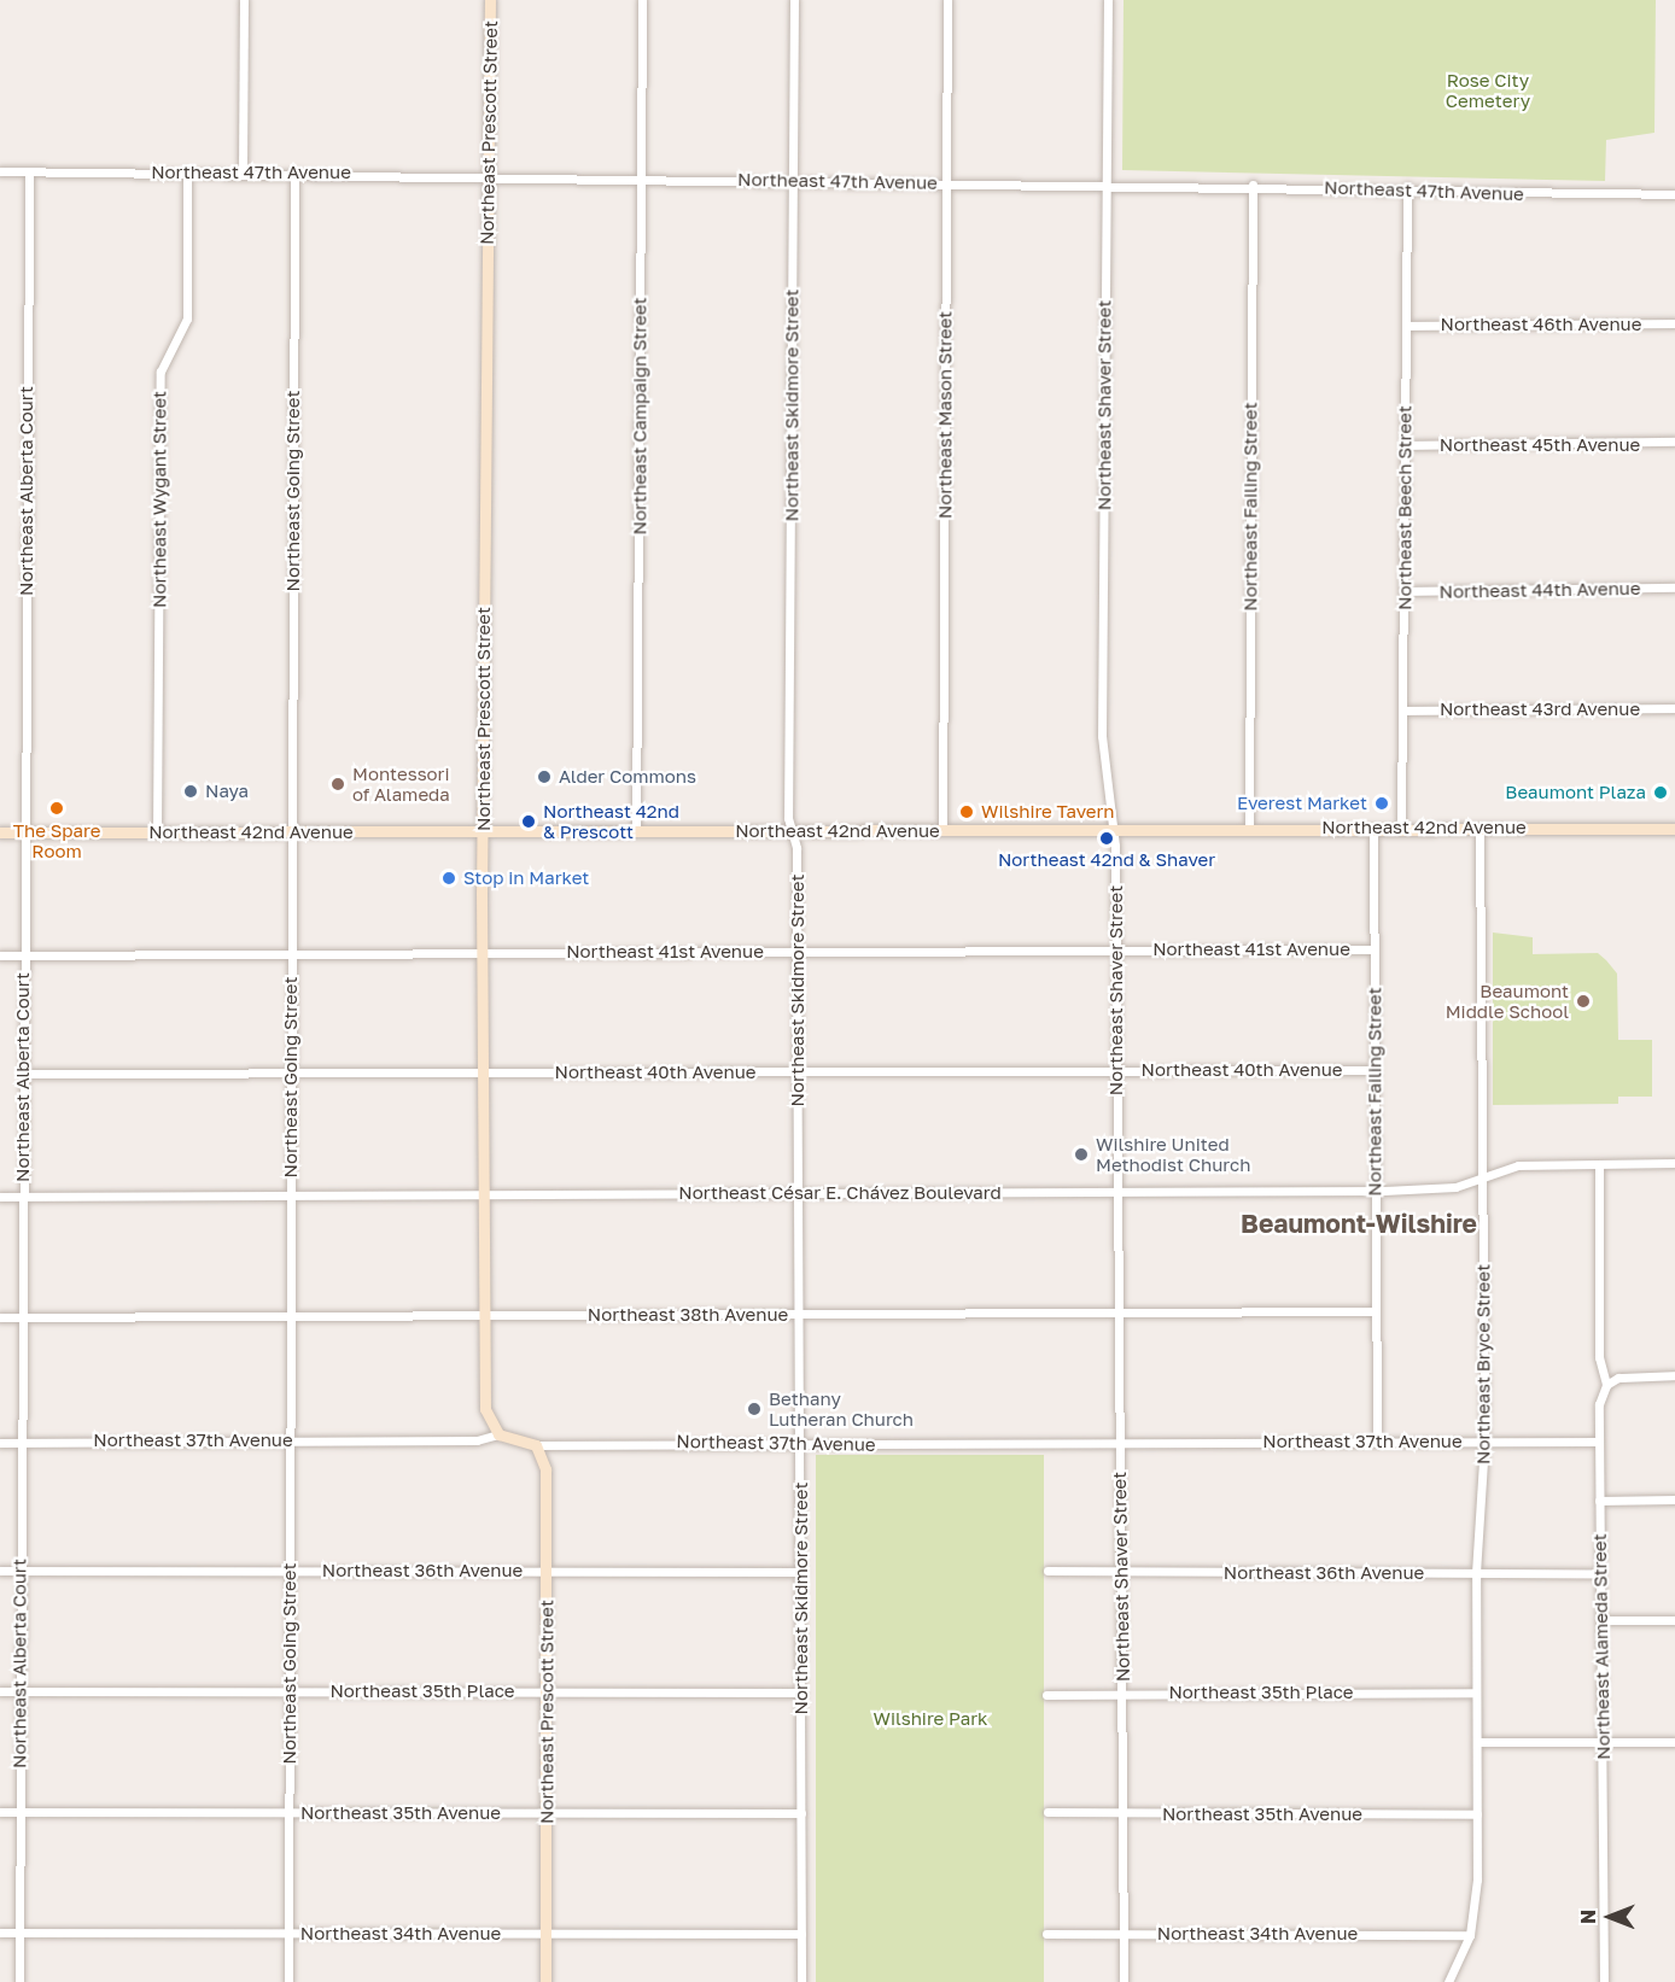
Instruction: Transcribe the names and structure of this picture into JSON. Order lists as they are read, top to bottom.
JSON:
{
  "streets": {
    "street": [
      "Northeast Prescott Street",
      "Northeast 47th Avenue",
      "Northeast 46th Avenue",
      "Northeast Skidmore Street",
      "Northeast Shaver Street",
      "Northeast Mason Street",
      "Northeast Campaign Street",
      "Northeast 45th Avenue",
      "Northeast Alberta Court",
      "Northeast Going Street",
      "Northeast Wygant Street",
      "Northeast Failing Street",
      "Northeast Beech Street",
      "Northeast 44th Avenue",
      "Northeast 43rd Avenue",
      "Northeast 42nd Avenue",
      "Northeast 41st Avenue",
      "Northeast 40th Avenue",
      "Northeast César E. Chávez Boulevard",
      "Northeast 38th Avenue",
      "Northeast Bryce Street",
      "Northeast 37th Avenue",
      "Northeast 36th Avenue",
      "Northeast Alameda Street",
      "Northeast 35th Place",
      "Northeast 35th Avenue",
      "Northeast 34th Avenue"
    ]
  },
  "crossings": [
    ["Northeast Prescott Street", "Northeast 47th Avenue"],
    ["Northeast Prescott Street", "Northeast 42nd Avenue"],
    ["Northeast Prescott Street", "Northeast 41st Avenue"],
    ["Northeast Prescott Street", "Northeast 40th Avenue"],
    ["Northeast Prescott Street", "Northeast César E. Chávez Boulevard"],
    ["Northeast Prescott Street", "Northeast 38th Avenue"],
    ["Northeast Prescott Street", "Northeast 37th Avenue"],
    ["Northeast Prescott Street", "Northeast 36th Avenue"],
    ["Northeast Prescott Street", "Northeast 35th Place"],
    ["Northeast Prescott Street", "Northeast 35th Avenue"],
    ["Northeast Prescott Street", "Northeast 34th Avenue"],
    ["Northeast 47th Avenue", "Northeast Skidmore Street"],
    ["Northeast 47th Avenue", "Northeast Shaver Street"],
    ["Northeast 47th Avenue", "Northeast Mason Street"],
    ["Northeast 47th Avenue", "Northeast Campaign Street"],
    ["Northeast 47th Avenue", "Northeast Alberta Court"],
    ["Northeast 47th Avenue", "Northeast Going Street"],
    ["Northeast 47th Avenue", "Northeast Wygant Street"],
    ["Northeast 47th Avenue", "Northeast Failing Street"],
    ["Northeast 47th Avenue", "Northeast Beech Street"],
    ["Northeast 46th Avenue", "Northeast Beech Street"],
    ["Northeast Skidmore Street", "Northeast 42nd Avenue"],
    ["Northeast Skidmore Street", "Northeast 41st Avenue"],
    ["Northeast Skidmore Street", "Northeast 40th Avenue"],
    ["Northeast Skidmore Street", "Northeast César E. Chávez Boulevard"],
    ["Northeast Skidmore Street", "Northeast 38th Avenue"],
    ["Northeast Skidmore Street", "Northeast 37th Avenue"],
    ["Northeast Skidmore Street", "Northeast 36th Avenue"],
    ["Northeast Skidmore Street", "Northeast 35th Place"],
    ["Northeast Skidmore Street", "Northeast 35th Avenue"],
    ["Northeast Skidmore Street", "Northeast 34th Avenue"],
    ["Northeast Shaver Street", "Northeast 42nd Avenue"],
    ["Northeast Shaver Street", "Northeast 41st Avenue"],
    ["Northeast Shaver Street", "Northeast 40th Avenue"],
    ["Northeast Shaver Street", "Northeast César E. Chávez Boulevard"],
    ["Northeast Shaver Street", "Northeast 38th Avenue"],
    ["Northeast Shaver Street", "Northeast 37th Avenue"],
    ["Northeast Shaver Street", "Northeast 36th Avenue"],
    ["Northeast Shaver Street", "Northeast 35th Place"],
    ["Northeast Shaver Street", "Northeast 35th Avenue"],
    ["Northeast Shaver Street", "Northeast 34th Avenue"],
    ["Northeast Mason Street", "Northeast 42nd Avenue"],
    ["Northeast Campaign Street", "Northeast 42nd Avenue"],
    ["Northeast 45th Avenue", "Northeast Beech Street"],
    ["Northeast Alberta Court", "Northeast 42nd Avenue"],
    ["Northeast Alberta Court", "Northeast 41st Avenue"],
    ["Northeast Alberta Court", "Northeast 40th Avenue"],
    ["Northeast Alberta Court", "Northeast César E. Chávez Boulevard"],
    ["Northeast Alberta Court", "Northeast 38th Avenue"],
    ["Northeast Alberta Court", "Northeast 37th Avenue"],
    ["Northeast Alberta Court", "Northeast 36th Avenue"],
    ["Northeast Alberta Court", "Northeast 35th Place"],
    ["Northeast Alberta Court", "Northeast 35th Avenue"],
    ["Northeast Alberta Court", "Northeast 34th Avenue"],
    ["Northeast Going Street", "Northeast 42nd Avenue"],
    ["Northeast Going Street", "Northeast 41st Avenue"],
    ["Northeast Going Street", "Northeast 40th Avenue"],
    ["Northeast Going Street", "Northeast César E. Chávez Boulevard"],
    ["Northeast Going Street", "Northeast 38th Avenue"],
    ["Northeast Going Street", "Northeast 37th Avenue"],
    ["Northeast Going Street", "Northeast 36th Avenue"],
    ["Northeast Going Street", "Northeast 35th Place"],
    ["Northeast Going Street", "Northeast 35th Avenue"],
    ["Northeast Going Street", "Northeast 34th Avenue"],
    ["Northeast Wygant Street", "Northeast 42nd Avenue"],
    ["Northeast Failing Street", "Northeast 42nd Avenue"],
    ["Northeast Failing Street", "Northeast 41st Avenue"],
    ["Northeast Failing Street", "Northeast 40th Avenue"],
    ["Northeast Failing Street", "Northeast César E. Chávez Boulevard"],
    ["Northeast Failing Street", "Northeast 38th Avenue"],
    ["Northeast Failing Street", "Northeast 37th Avenue"],
    ["Northeast Beech Street", "Northeast 44th Avenue"],
    ["Northeast Beech Street", "Northeast 43rd Avenue"],
    ["Northeast Beech Street", "Northeast 42nd Avenue"],
    ["Northeast 42nd Avenue", "Northeast Bryce Street"],
    ["Northeast César E. Chávez Boulevard", "Northeast Bryce Street"],
    ["Northeast César E. Chávez Boulevard", "Northeast Alameda Street"],
    ["Northeast Bryce Street", "Northeast 37th Avenue"],
    ["Northeast Bryce Street", "Northeast 36th Avenue"],
    ["Northeast Bryce Street", "Northeast 35th Place"],
    ["Northeast Bryce Street", "Northeast 35th Avenue"],
    ["Northeast Bryce Street", "Northeast 34th Avenue"],
    ["Northeast 37th Avenue", "Northeast Alameda Street"],
    ["Northeast 36th Avenue", "Northeast Alameda Street"]
  ],
  "districts": ["Beaumont-Wilshire"],
  "parks": ["Rose City Cemetery", "Wilshire Park"],
  "places": [
    "Alder Commons",
    "Montessori of Alameda",
    "Naya",
    "Beaumont Plaza",
    "Everest Market",
    "The Spare Room",
    "Wilshire Tavern",
    "Northeast 42nd & Prescott",
    "Northeast 42nd & Shaver",
    "Stop in Market",
    "Beaumont Middle School",
    "Wilshire United Methodist Church",
    "Bethany Lutheran Church"
  ],
  "north": "left"
}
